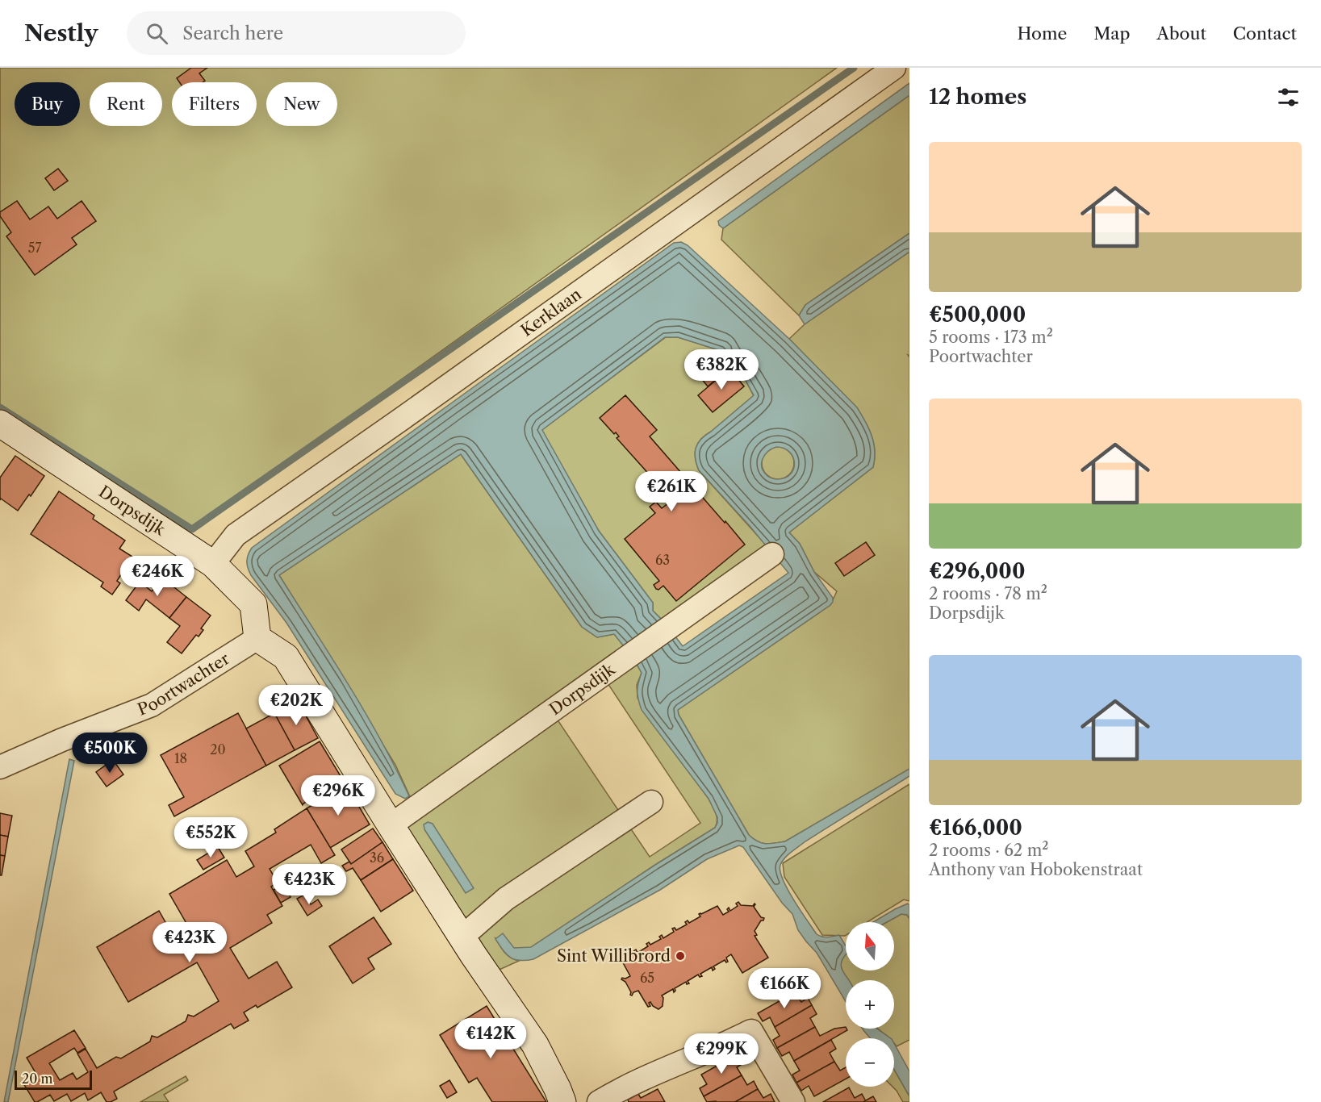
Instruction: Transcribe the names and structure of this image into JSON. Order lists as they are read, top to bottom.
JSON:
{
  "streets": {
    "street": ["Kerklaan", "Dorpsdijk", "Poortwachter"]
  },
  "crossings": [
    ["Kerklaan", "Dorpsdijk"],
    ["Dorpsdijk", "Poortwachter"]
  ],
  "places": ["Sint Willibrord"],
  "house_numbers": [
    "57",
    "63",
    "20",
    "18",
    "36",
    "65"
  ],
  "scale_bar": "20 m",
  "north": "top",
  "page": {
    "header": "Nestly",
    "search": "Search here",
    "nav": [
      "Home",
      "Map",
      "About",
      "Contact"
    ],
    "heading": "12 homes",
    "chip": [
      "Buy",
      "Rent",
      "Filters",
      "New"
    ],
    "list": [
      {
        "name": "€500,000",
        "note": "5 rooms · 173 m² · Poortwachter"
      },
      {
        "name": "€296,000",
        "note": "2 rooms · 78 m² · Dorpsdijk"
      },
      {
        "name": "€166,000",
        "note": "2 rooms · 62 m² · Anthony van Hobokenstraat"
      }
    ],
    "price": [
      "€382K",
      "€261K",
      "€246K",
      "€202K",
      "€500K",
      "€296K",
      "€552K",
      "€423K",
      "€423K",
      "€166K",
      "€142K",
      "€299K"
    ],
    "map_buttons": ["+", "−"],
    "scale": "20 m"
  }
}
